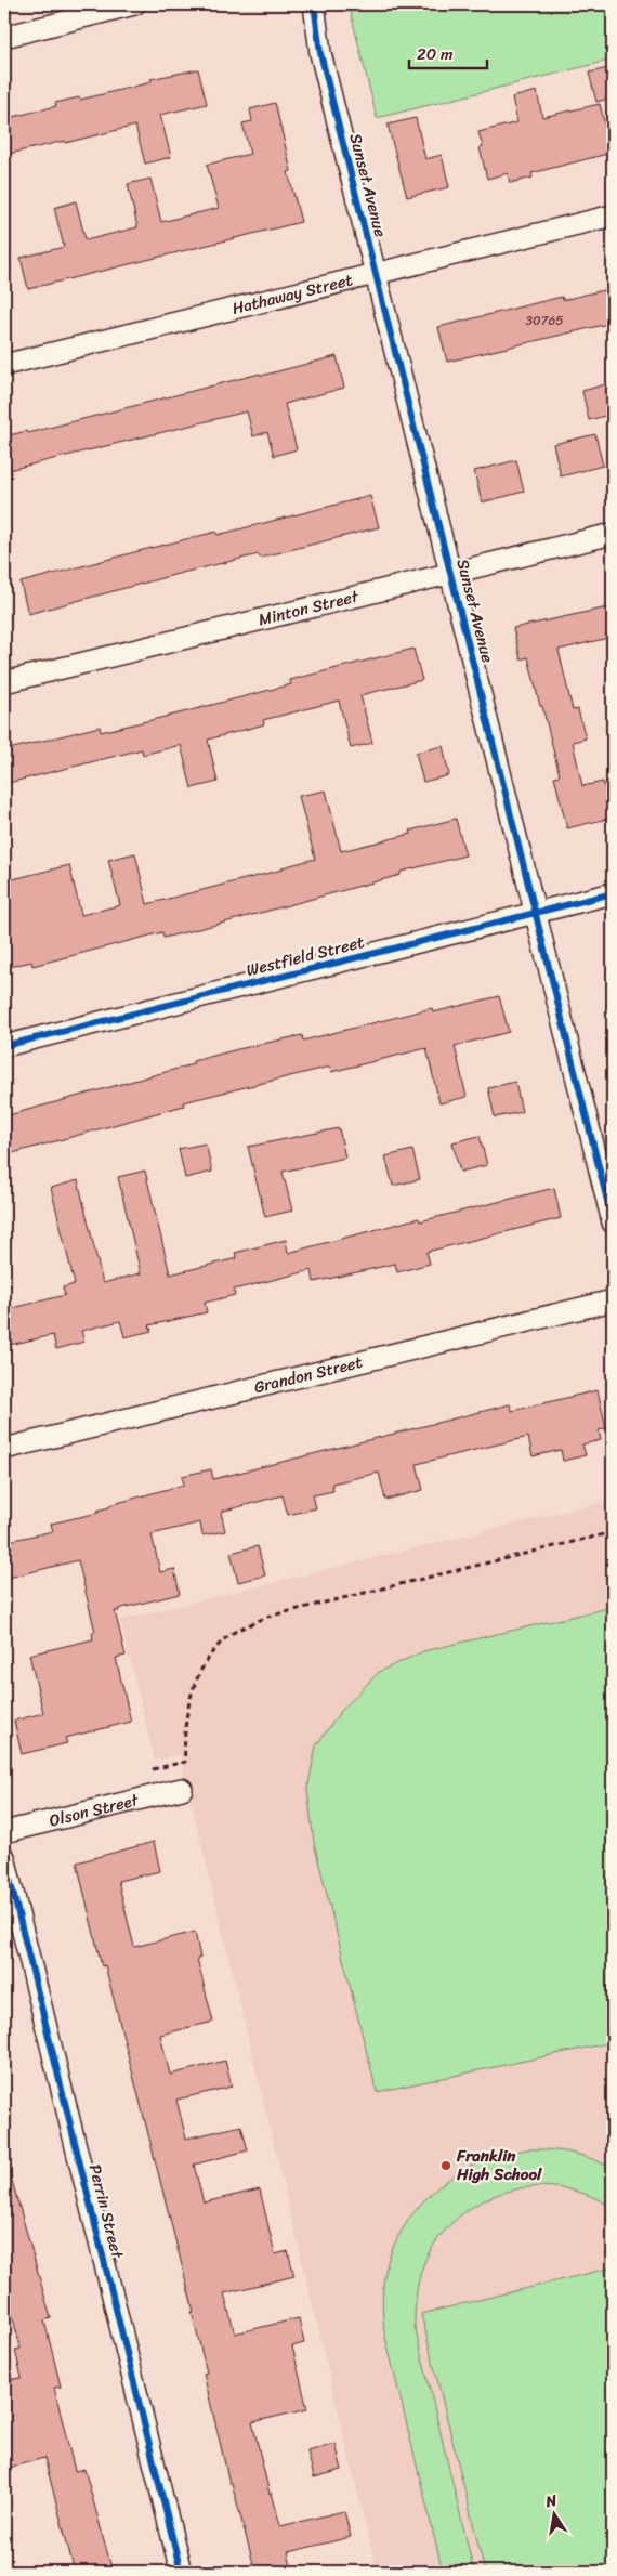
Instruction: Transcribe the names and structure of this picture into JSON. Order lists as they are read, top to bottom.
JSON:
{
  "streets": {
    "street": [
      "Sunset Avenue",
      "Hathaway Street",
      "Minton Street",
      "Westfield Street",
      "Grandon Street",
      "Olson Street",
      "Perrin Street"
    ]
  },
  "crossings": [
    ["Sunset Avenue", "Hathaway Street"],
    ["Sunset Avenue", "Minton Street"],
    ["Sunset Avenue", "Westfield Street"]
  ],
  "places": ["Franklin High School"],
  "house_numbers": ["30765"],
  "scale_bar": "20 m",
  "north": "top"
}
